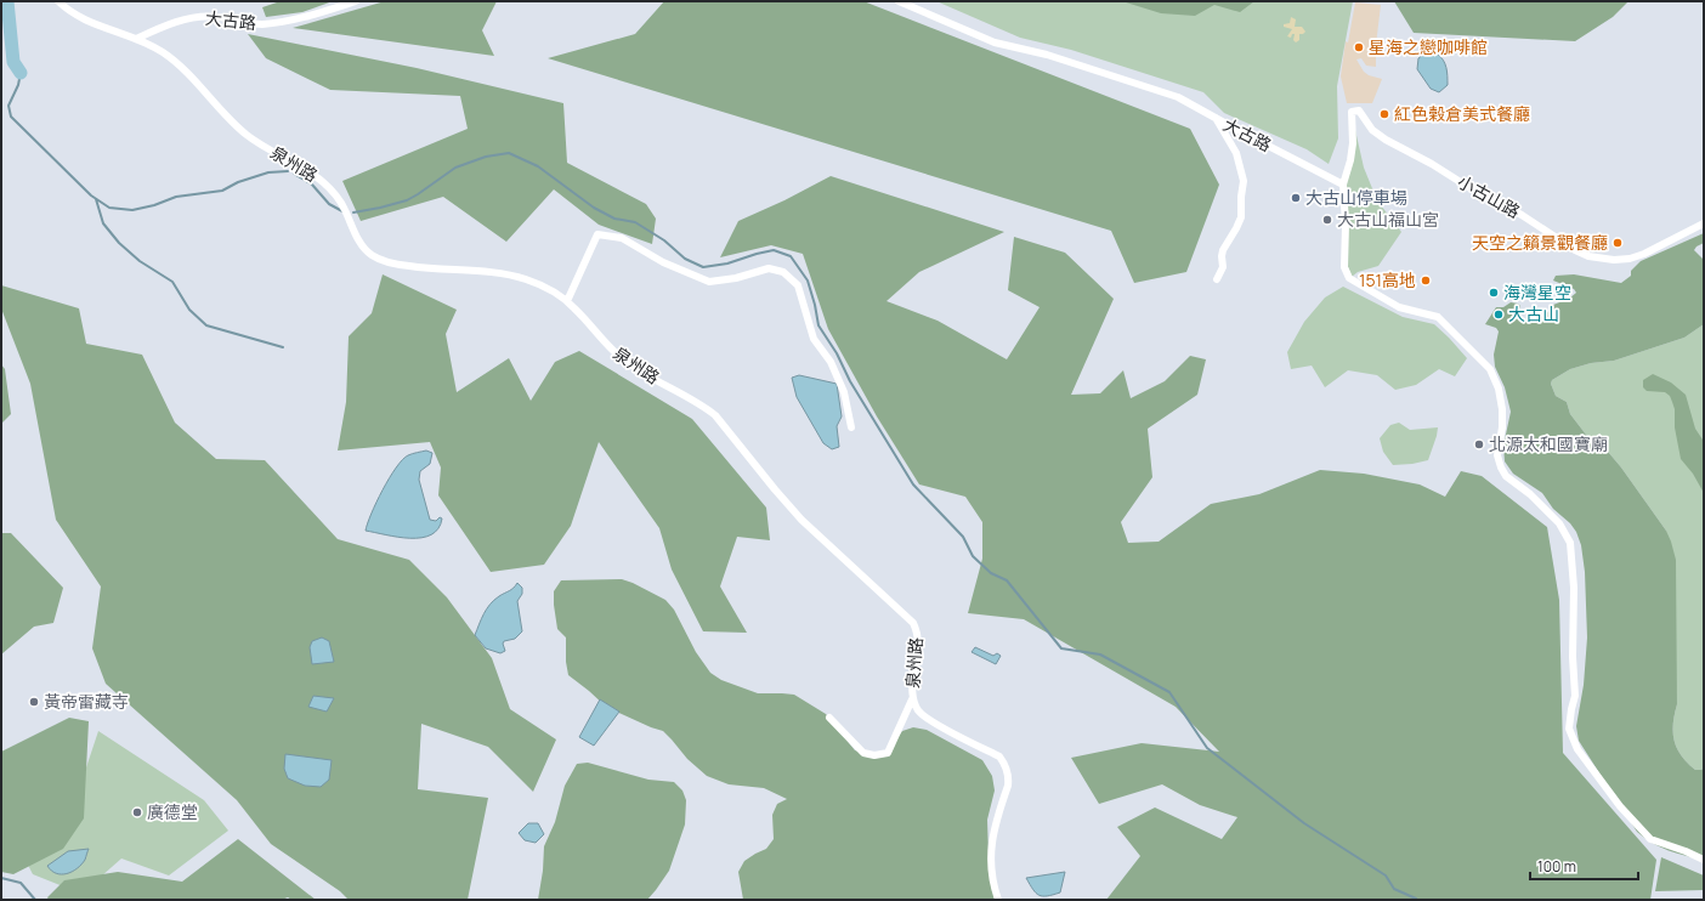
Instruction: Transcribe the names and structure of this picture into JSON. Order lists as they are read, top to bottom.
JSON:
{
  "streets": {
    "street": ["大古路", "泉州路", "小古山路"]
  },
  "crossings": [
    ["大古路", "泉州路"],
    ["大古路", "小古山路"]
  ],
  "places": [
    "星海之戀咖啡館",
    "紅色榖倉美式餐廳",
    "大古山停車場",
    "大古山福山宮",
    "天空之籟景觀餐廳",
    "151高地",
    "海灣星空",
    "大古山",
    "北源太和國寶廟",
    "黃帝雷藏寺",
    "廣德堂"
  ],
  "scale_bar": "100 m"
}
